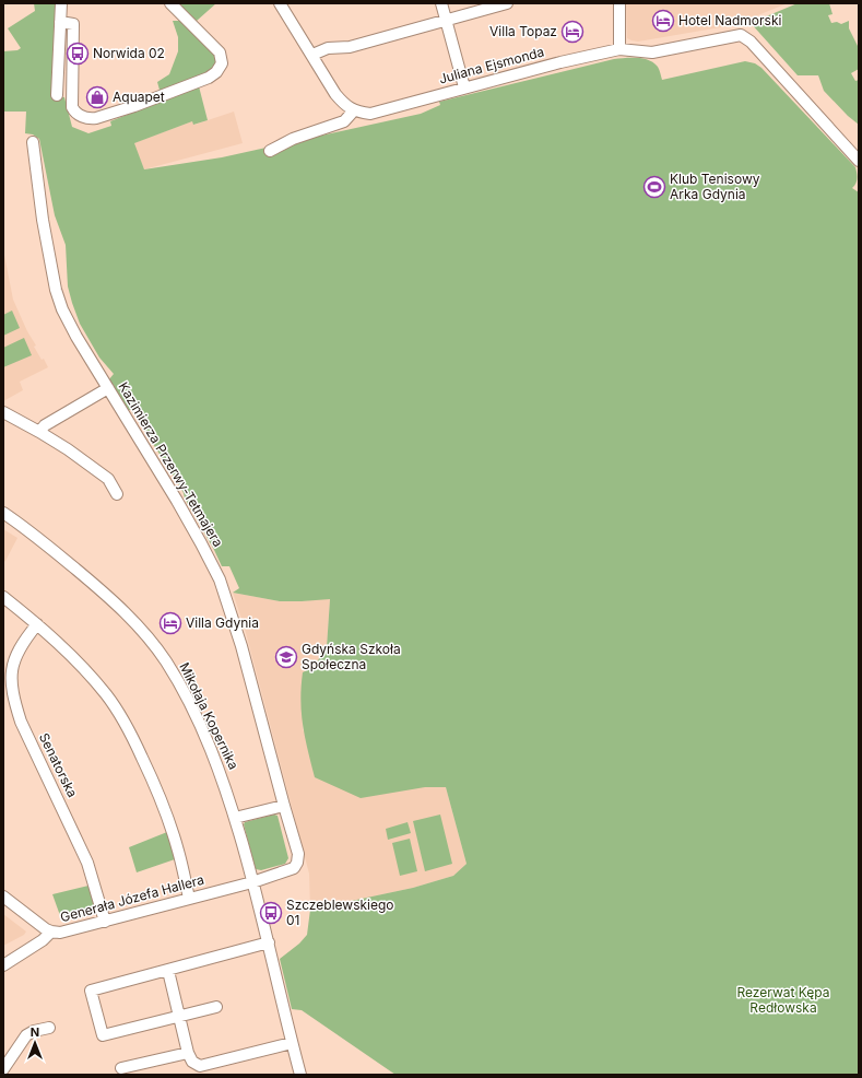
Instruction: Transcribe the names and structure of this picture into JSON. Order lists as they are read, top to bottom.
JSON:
{
  "streets": {
    "street": [
      "Juliana Ejsmonda",
      "Kazimierza Przerwy-Tetmajera",
      "Mikołaja Kopernika",
      "Senatorska",
      "Generała Józefa Hallera"
    ]
  },
  "crossings": [
    ["Kazimierza Przerwy-Tetmajera", "Mikołaja Kopernika"],
    ["Kazimierza Przerwy-Tetmajera", "Generała Józefa Hallera"],
    ["Mikołaja Kopernika", "Generała Józefa Hallera"],
    ["Senatorska", "Generała Józefa Hallera"]
  ],
  "parks": ["Rezerwat Kępa Redłowska"],
  "places": {
    "hotel": ["Hotel Nadmorski", "Villa Topaz", "Villa Gdynia"],
    "bus stop": ["Norwida 02", "Szczeblewskiego 01"],
    "shop": ["Aquapet"],
    "sports": ["Klub Tenisowy Arka Gdynia"],
    "school or university": ["Gdyńska Szkoła Społeczna"]
  },
  "north": "top"
}
